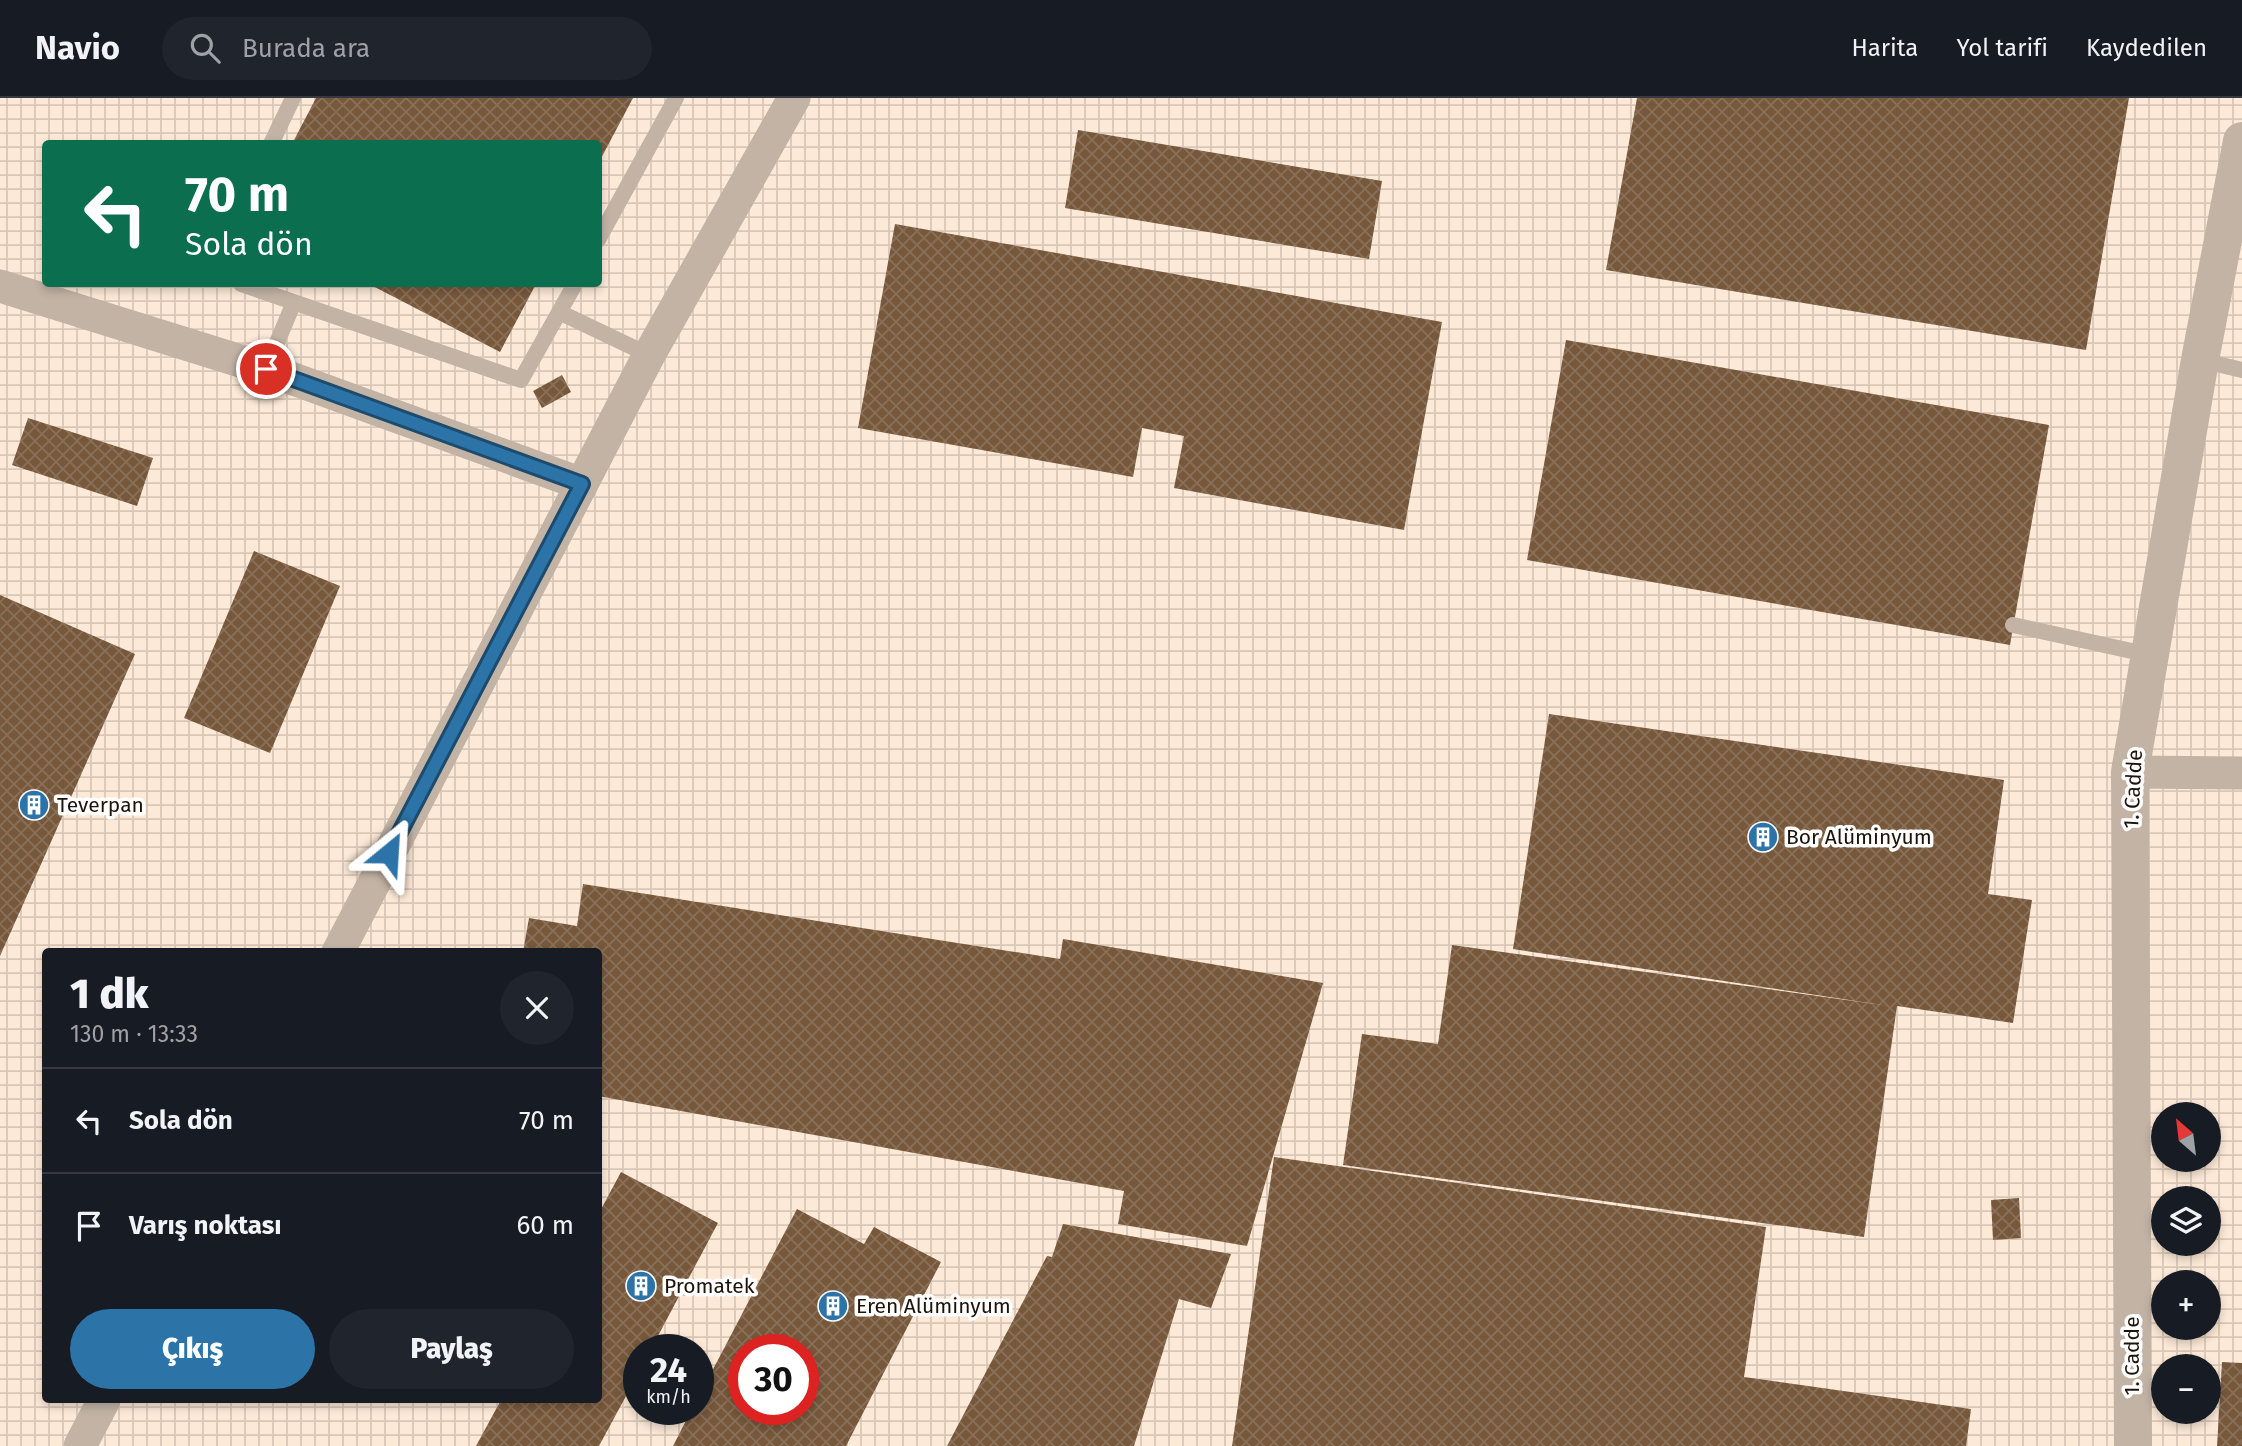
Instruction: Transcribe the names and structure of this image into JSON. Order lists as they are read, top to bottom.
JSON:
{
  "streets": {
    "street": ["1. Cadde"]
  },
  "places": {
    "building": [
      "Teverpan",
      "Bor Alüminyum",
      "Promatek",
      "Eren Alüminyum"
    ]
  },
  "north": "top left",
  "page": {
    "header": "Navio",
    "search": "Burada ara",
    "nav": ["Harita", "Yol tarifi", "Kaydedilen"],
    "turn": ["70 m", "Sola dön"],
    "heading": ["1 dk", "130 m · 13:33"],
    "list": [
      {
        "name": "Sola dön",
        "value": "70 m"
      },
      {
        "name": "Varış noktası",
        "value": "60 m"
      }
    ],
    "map_buttons": ["+", "−"],
    "buttons": ["Çıkış", "Paylaş"],
    "speed": "24 km/h",
    "limit": "30"
  }
}
